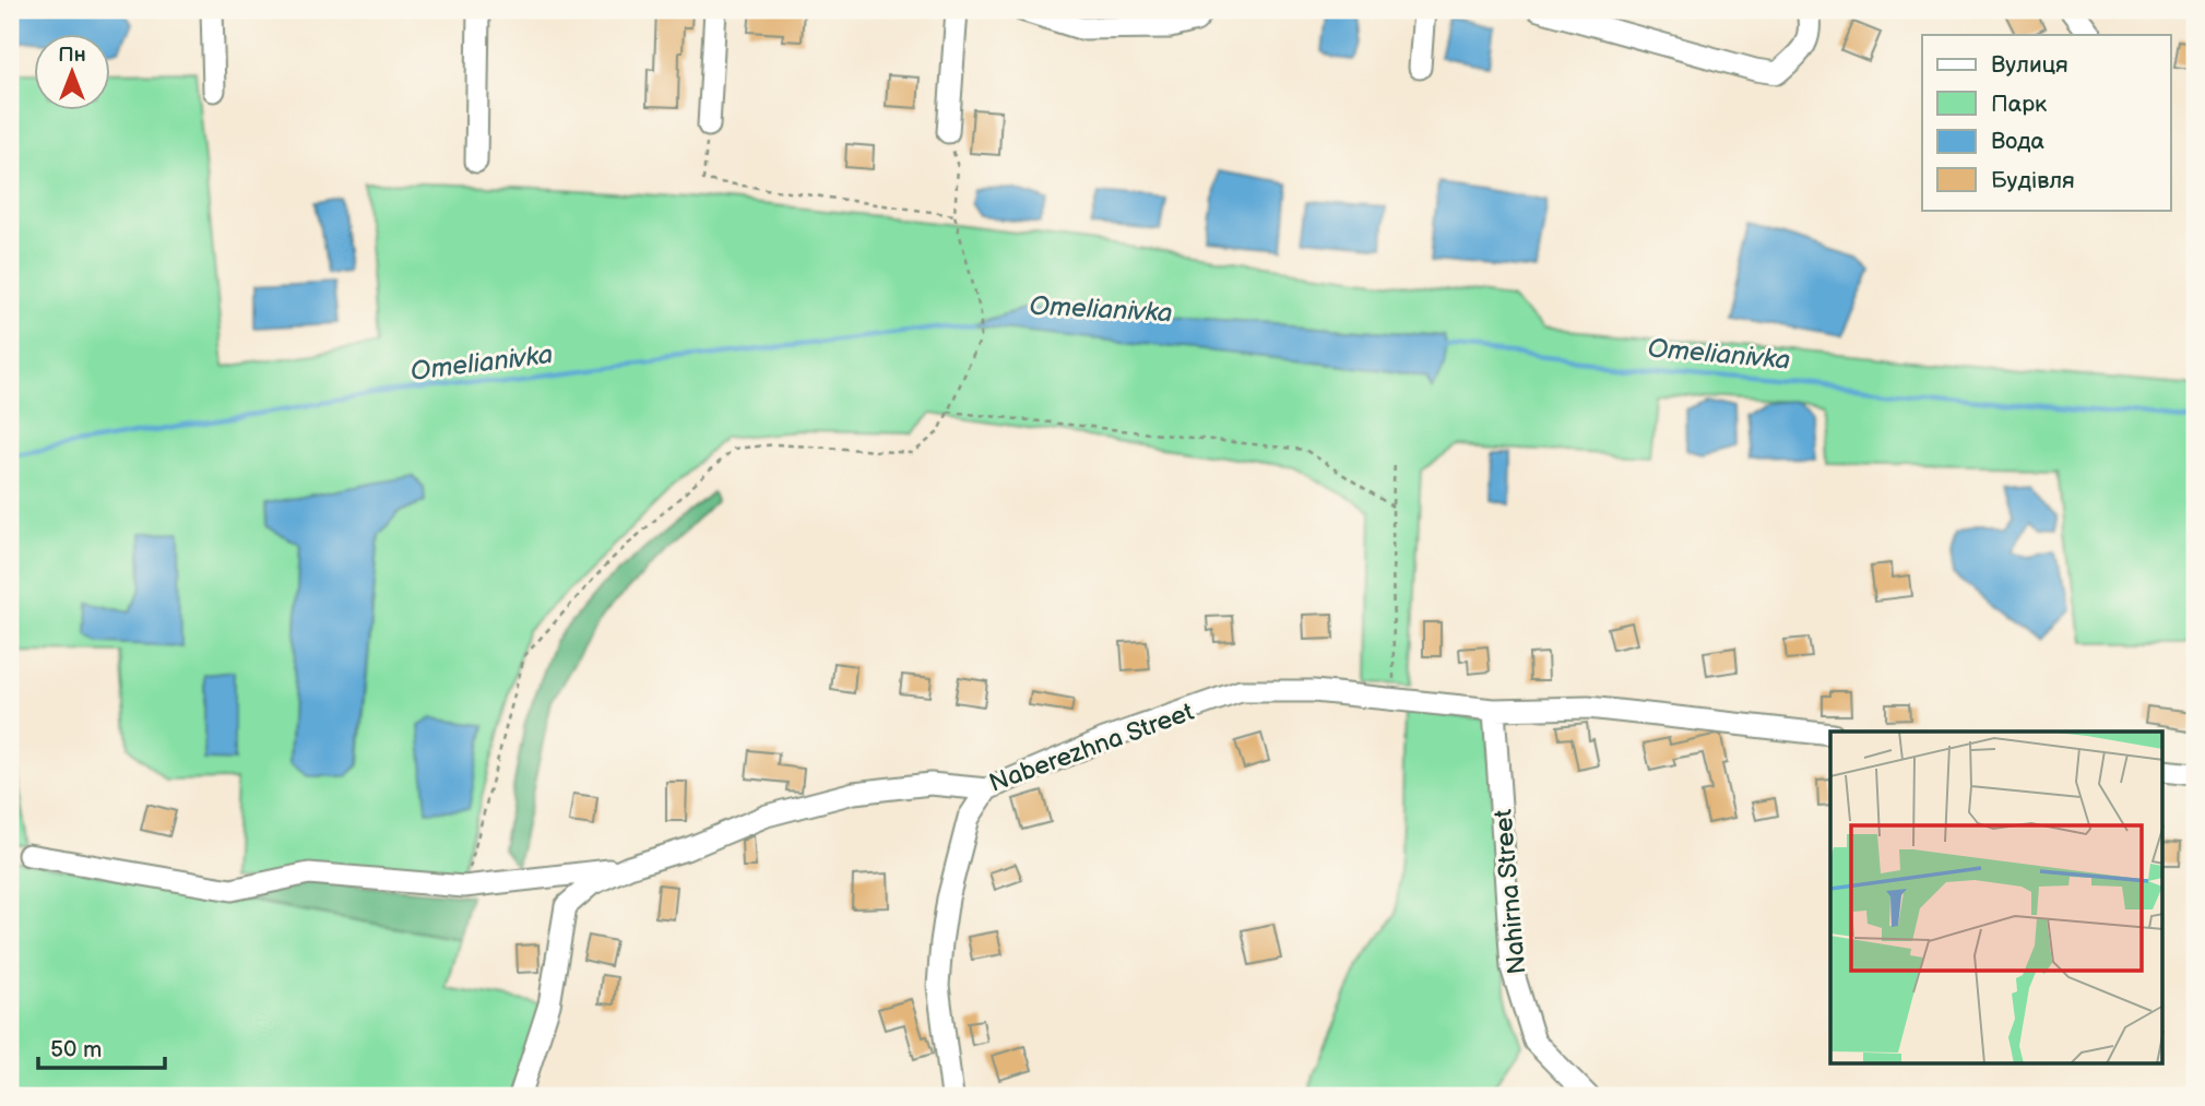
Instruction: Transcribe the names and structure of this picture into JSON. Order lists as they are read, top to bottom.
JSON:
{
  "streets": {
    "street": ["Naberezhna Street", "Nahirna Street"]
  },
  "crossings": [
    ["Naberezhna Street", "Nahirna Street"]
  ],
  "water": ["Omelianivka"],
  "legend": [
    "Вулиця",
    "Парк",
    "Вода",
    "Будівля"
  ],
  "scale_bar": "50 m",
  "north": "top"
}
